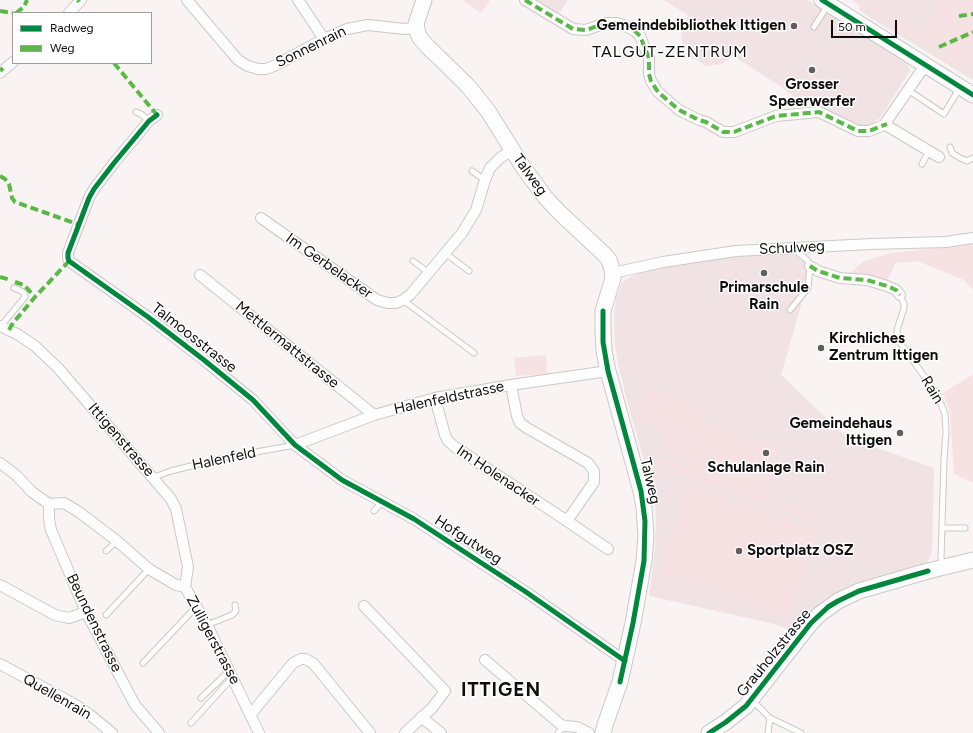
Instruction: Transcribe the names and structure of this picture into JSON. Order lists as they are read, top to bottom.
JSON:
{
  "streets": {
    "street": [
      "Sonnenrain",
      "Talweg",
      "Schulweg",
      "Im Gerbelacker",
      "Talmoosstrasse",
      "Mettlermattstrasse",
      "Rain",
      "Halenfeldstrasse",
      "Ittigenstrasse",
      "Im Holenacker",
      "Hofgutweg",
      "Beundenstrasse",
      "Zulligerstrasse",
      "Grauholzstrasse",
      "Quellenrain"
    ],
    "lane": ["Halenfeld"]
  },
  "crossings": [
    ["Sonnenrain", "Talweg"],
    ["Talweg", "Schulweg"],
    ["Talweg", "Halenfeldstrasse"],
    ["Talweg", "Hofgutweg"],
    ["Schulweg", "Rain"],
    ["Talmoosstrasse", "Halenfeldstrasse"],
    ["Talmoosstrasse", "Halenfeld"],
    ["Talmoosstrasse", "Hofgutweg"],
    ["Mettlermattstrasse", "Halenfeldstrasse"],
    ["Rain", "Grauholzstrasse"],
    ["Halenfeldstrasse", "Halenfeld"],
    ["Halenfeldstrasse", "Im Holenacker"],
    ["Halenfeldstrasse", "Hofgutweg"],
    ["Ittigenstrasse", "Halenfeld"],
    ["Ittigenstrasse", "Zulligerstrasse"],
    ["Halenfeld", "Hofgutweg"],
    ["Beundenstrasse", "Zulligerstrasse"]
  ],
  "districts": ["TALGUT-ZENTRUM", "ITTIGEN"],
  "places": [
    "Gemeindebibliothek Ittigen",
    "Grosser Speerwerfer",
    "Primarschule Rain",
    "Kirchliches Zentrum Ittigen",
    "Gemeindehaus Ittigen",
    "Schulanlage Rain",
    "Sportplatz OSZ"
  ],
  "legend": ["Radweg", "Weg"],
  "scale_bar": "50 m"
}
